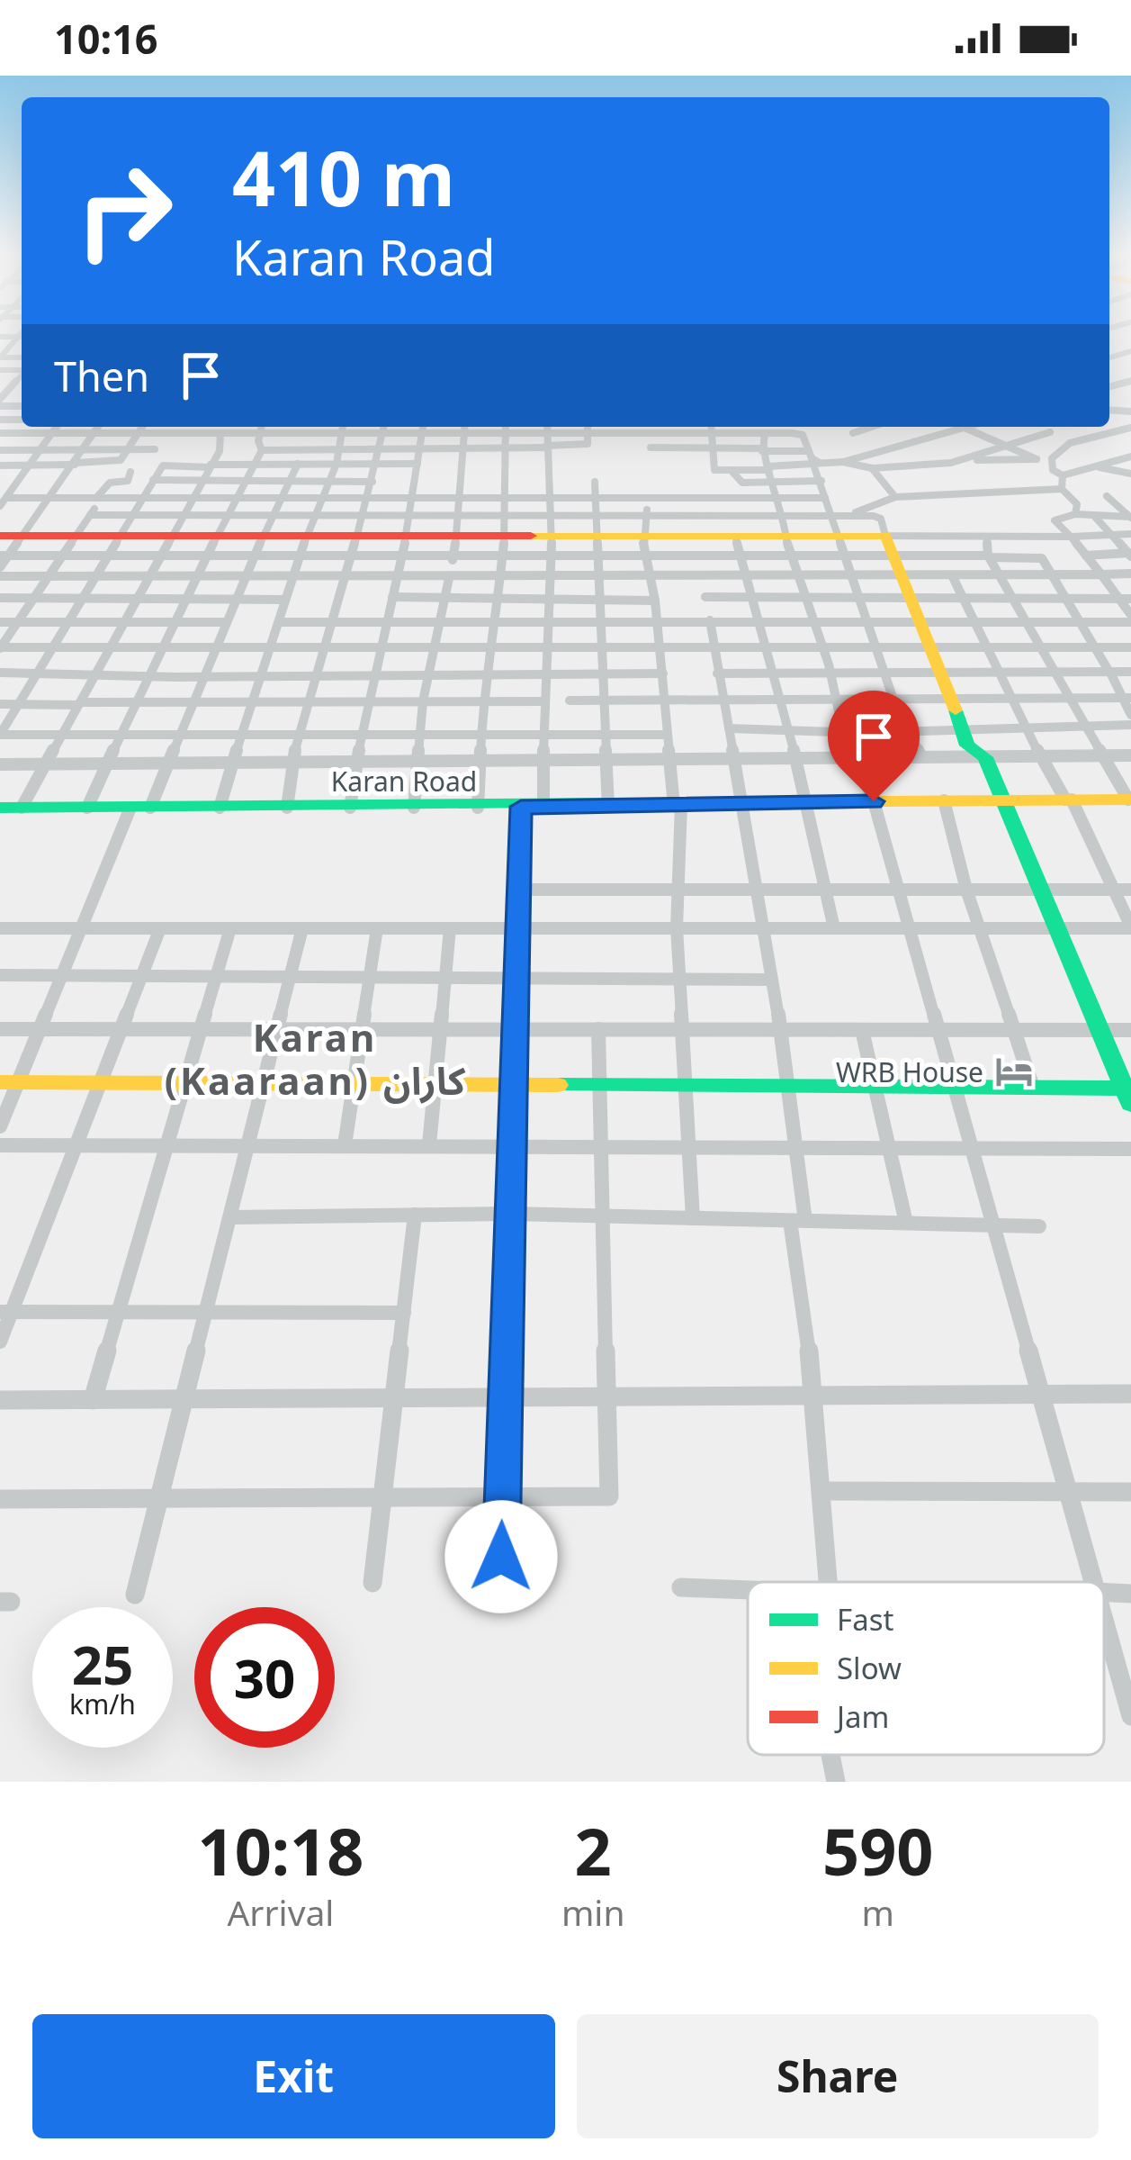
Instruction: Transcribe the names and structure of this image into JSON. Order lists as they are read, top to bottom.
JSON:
{
  "streets": {
    "street": ["Karan Road"]
  },
  "districts": ["Karan (Kaaraan) كاران"],
  "places": {
    "hotel": ["WRB House"]
  },
  "legend": ["Fast", "Slow", "Jam"],
  "page": {
    "status": "10:16",
    "turn": ["410 m", "Karan Road"],
    "then": "Then",
    "speed": "25 km/h",
    "limit": "30",
    "eta": [
      "10:18",
      "Arrival",
      "2",
      "min",
      "590",
      "m"
    ],
    "buttons": ["Exit", "Share"]
  }
}
